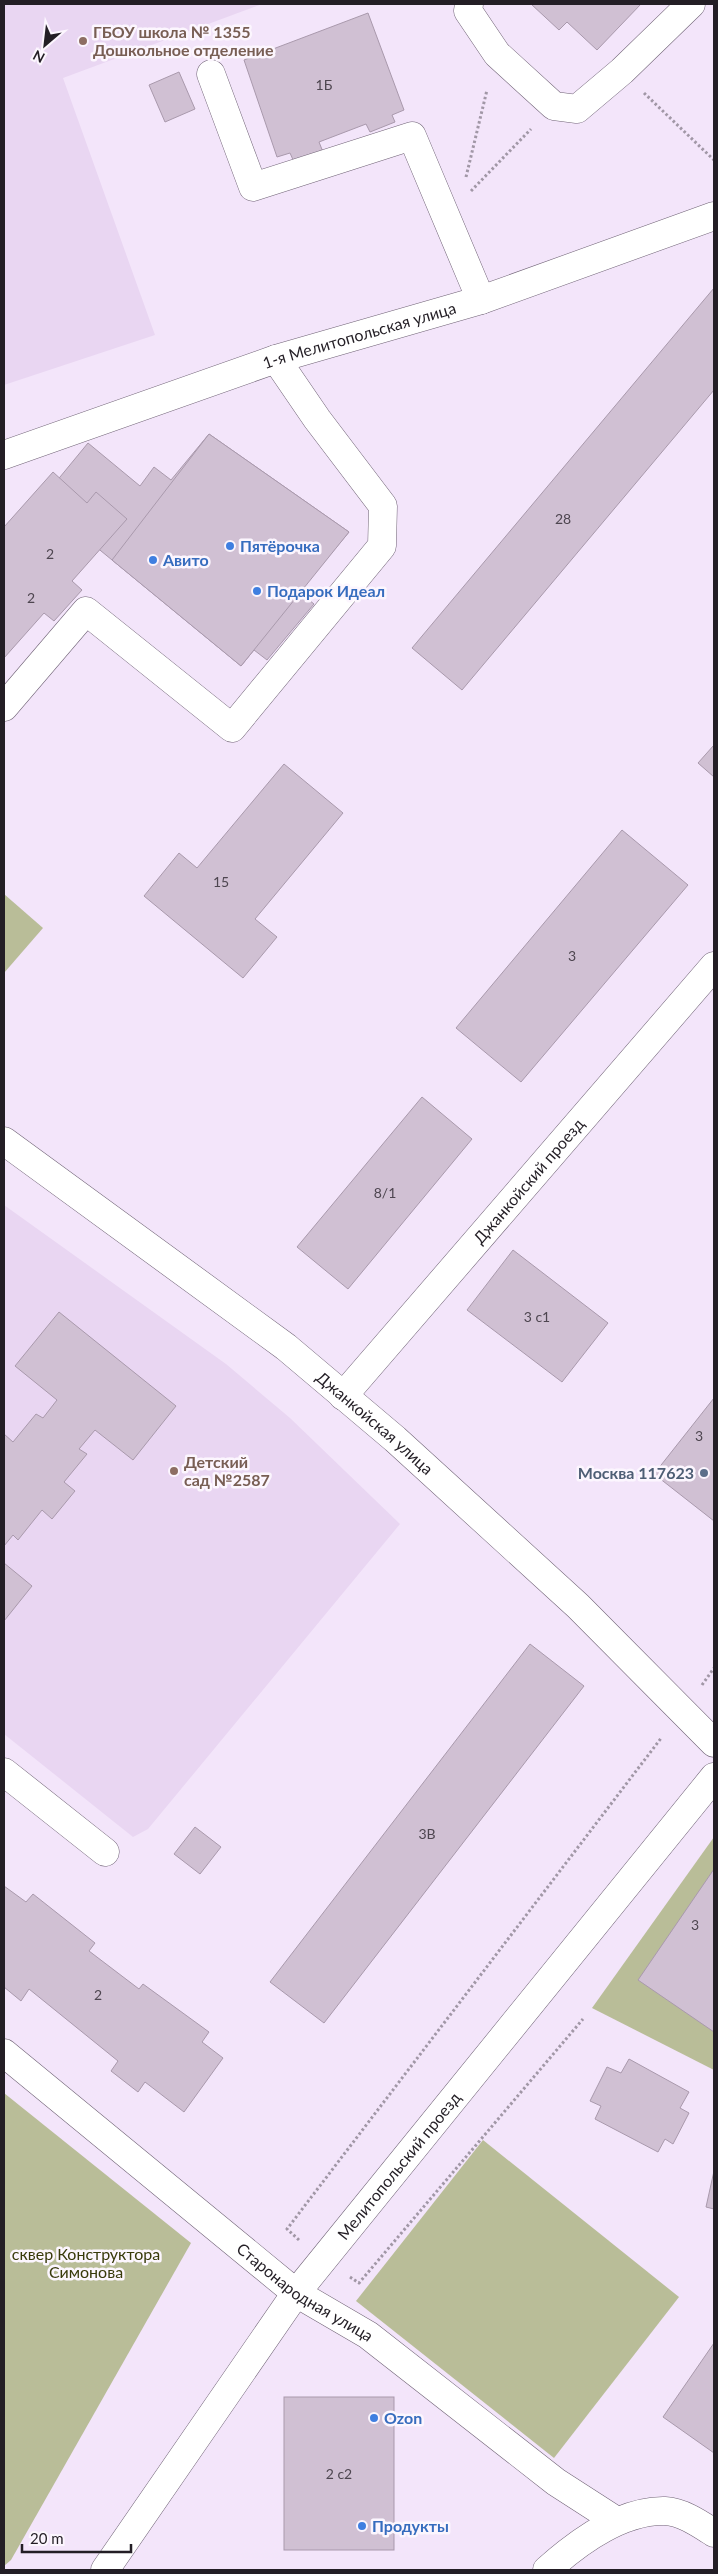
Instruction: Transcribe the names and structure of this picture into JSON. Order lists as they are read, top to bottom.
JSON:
{
  "streets": {
    "street": [
      "1-я Мелитопольская улица",
      "Джанкойский проезд",
      "Джанкойская улица",
      "Мелитопольский проезд",
      "Старонародная улица"
    ]
  },
  "crossings": [
    ["Джанкойский проезд", "Джанкойская улица"],
    ["Мелитопольский проезд", "Старонародная улица"]
  ],
  "parks": ["сквер Конструктора Симонова"],
  "places": [
    "ГБОУ школа № 1355 Дошкольное отделение",
    "Пятёрочка",
    "Авито",
    "Подарок Идеал",
    "Детский сад №2587",
    "Москва 117623",
    "Ozon",
    "Продукты"
  ],
  "house_numbers": [
    "1Б",
    "28",
    "2",
    "2",
    "15",
    "3",
    "8/1",
    "3 с1",
    "3",
    "3В",
    "3",
    "2",
    "2 с2"
  ],
  "scale_bar": "20 m",
  "north": "bottom left"
}
